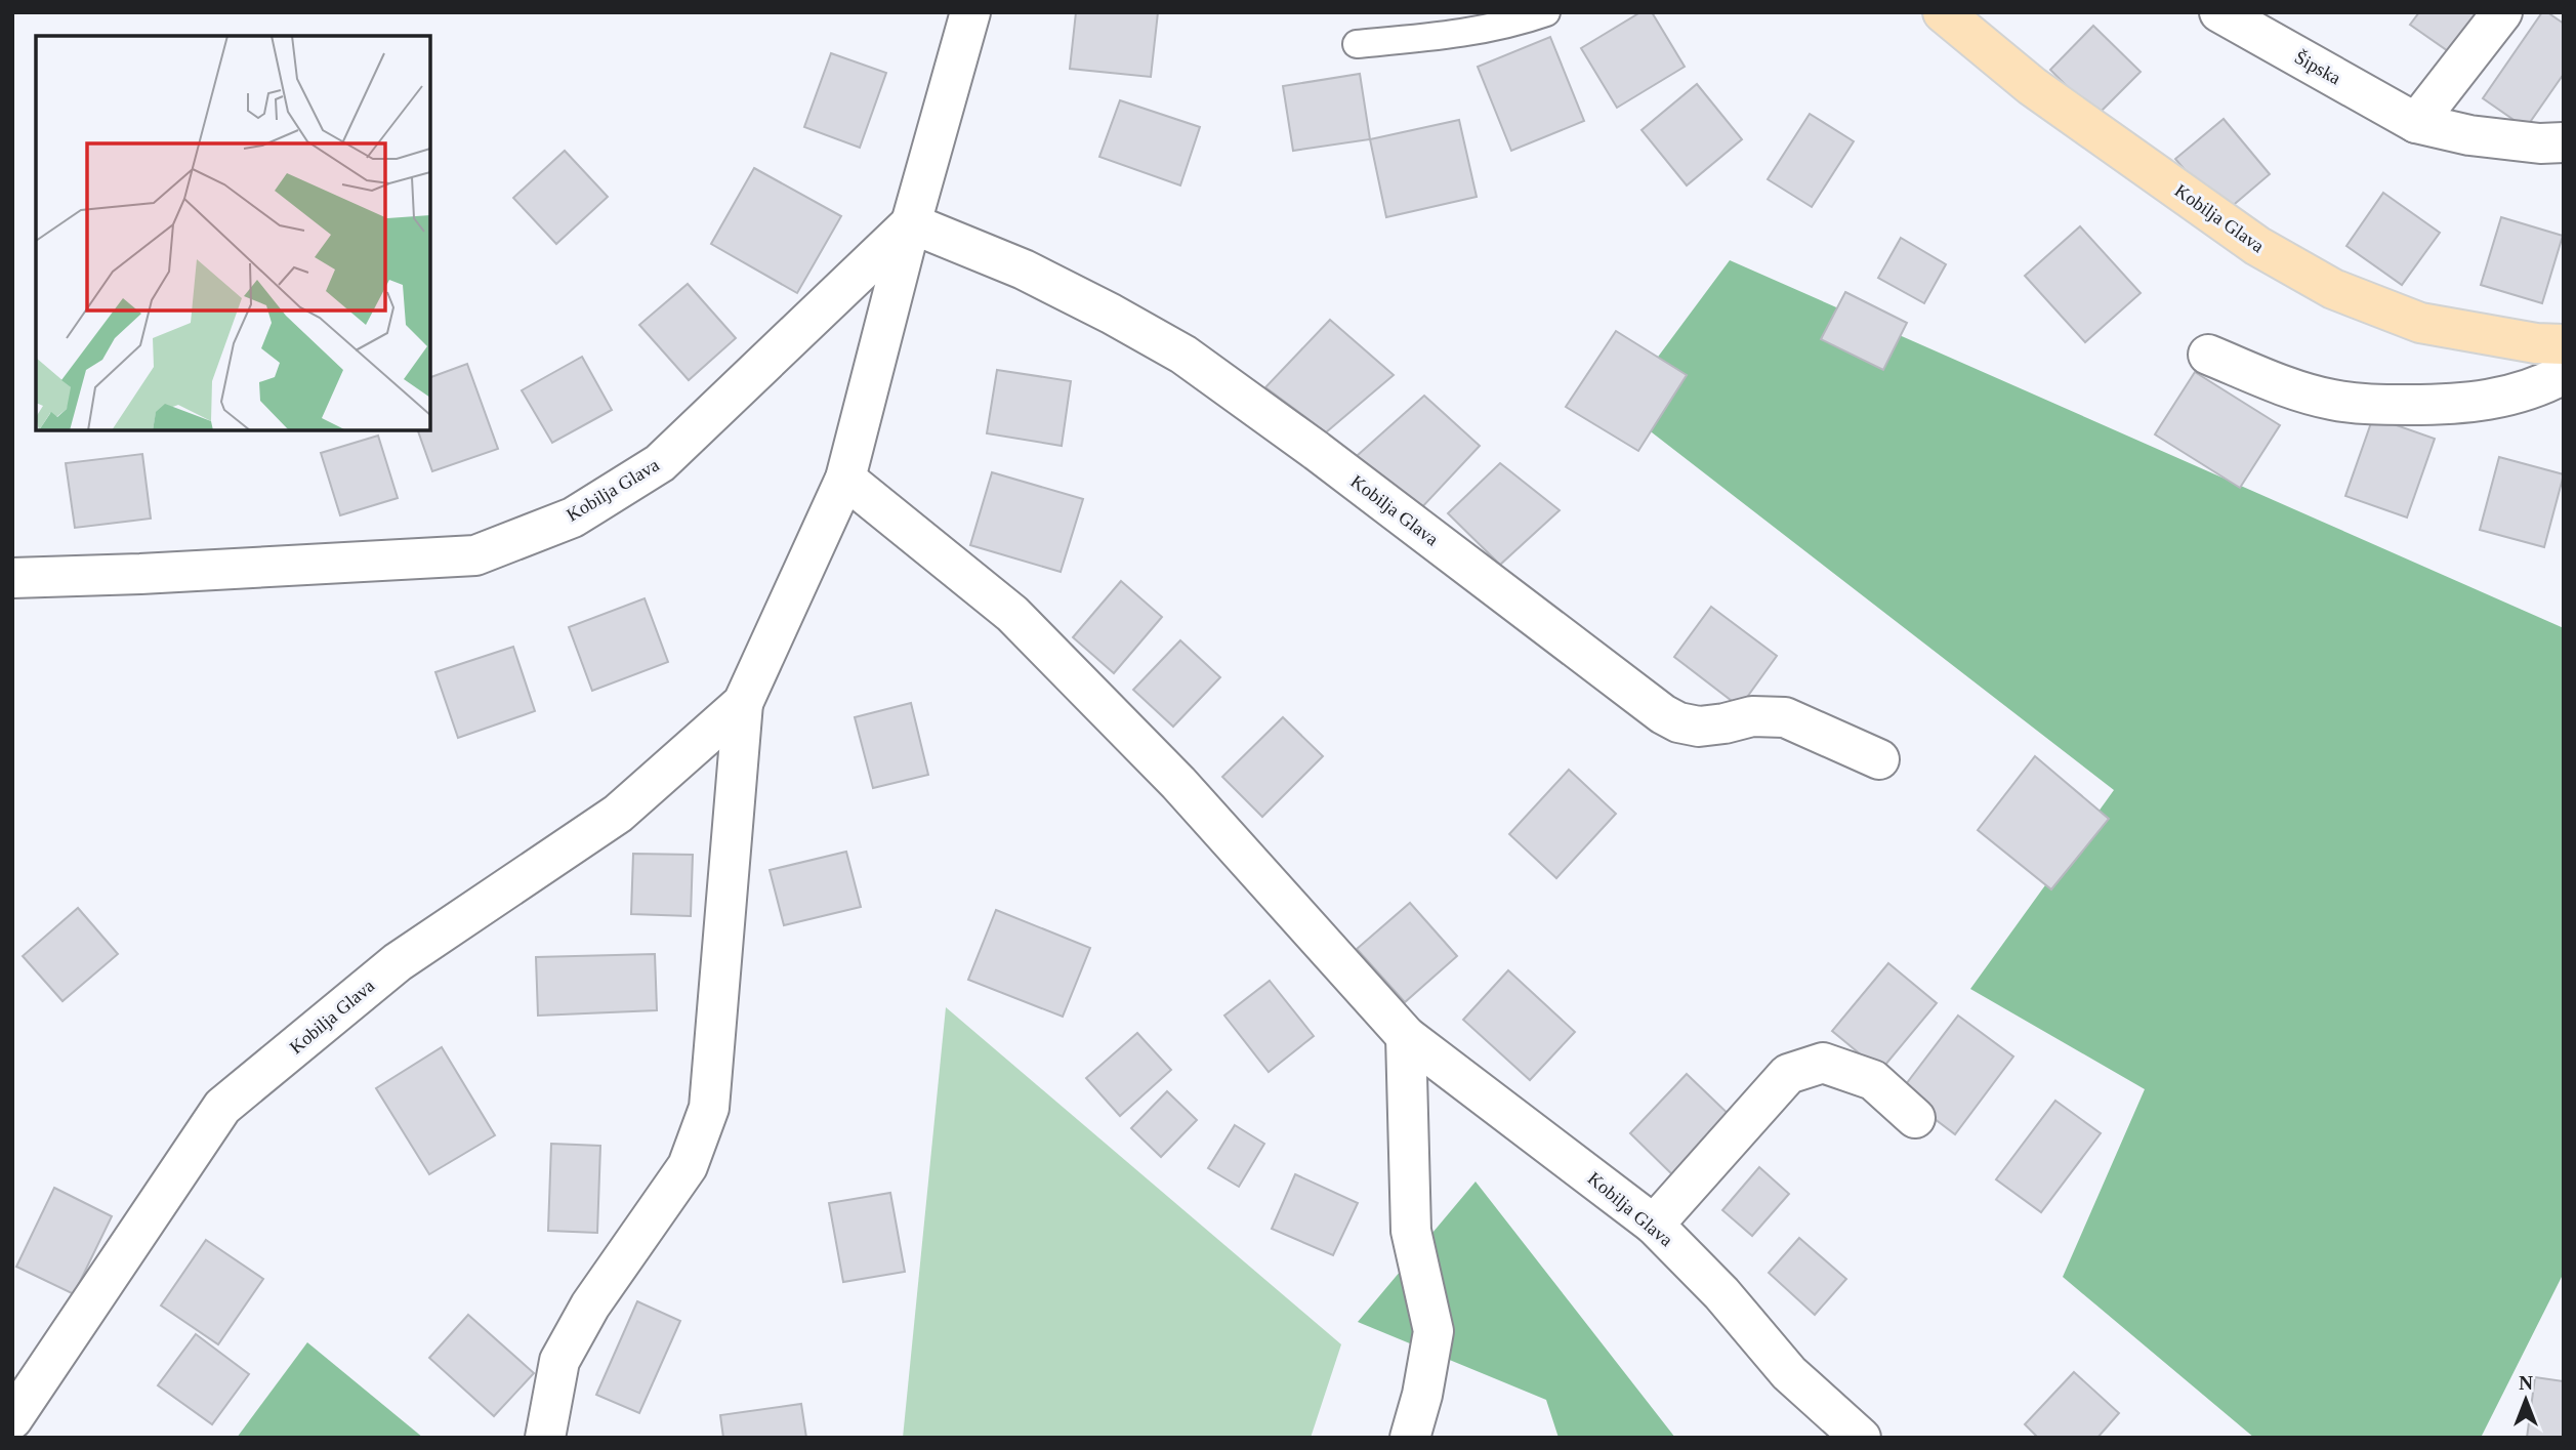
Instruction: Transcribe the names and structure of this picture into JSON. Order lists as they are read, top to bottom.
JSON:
{
  "streets": {
    "main road": ["Kobilja Glava"],
    "street": ["Šipska"]
  },
  "north": "top"
}
